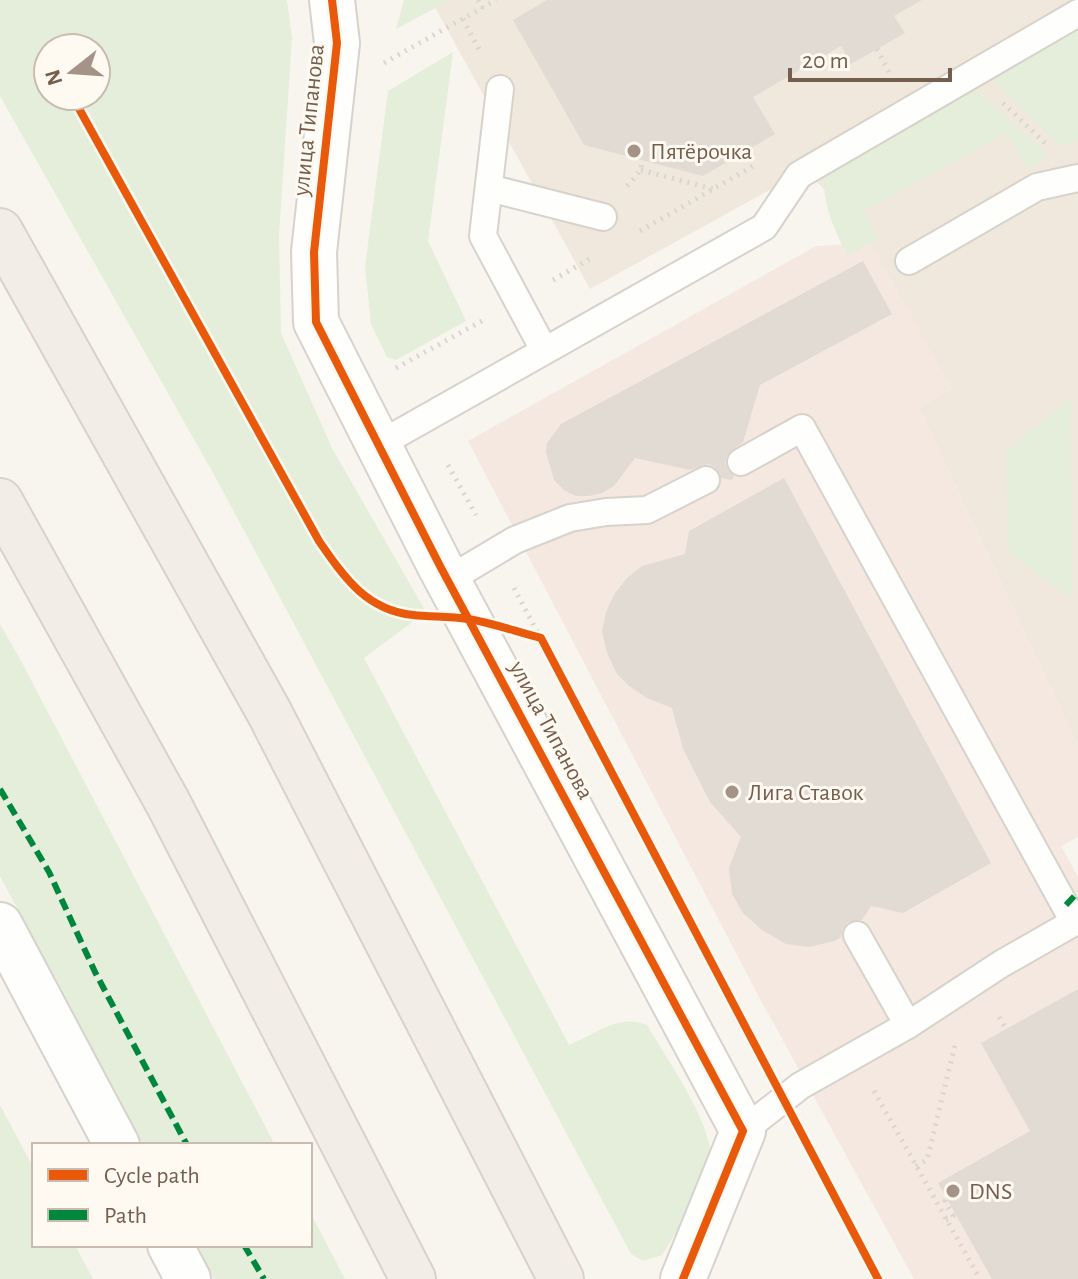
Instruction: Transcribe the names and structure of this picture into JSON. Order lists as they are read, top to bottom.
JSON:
{
  "streets": {
    "street": ["улица Типанова"]
  },
  "places": ["Пятёрочка", "Лига Ставок", "DNS"],
  "legend": ["Cycle path", "Path"],
  "scale_bar": "20 m",
  "north": "left"
}
